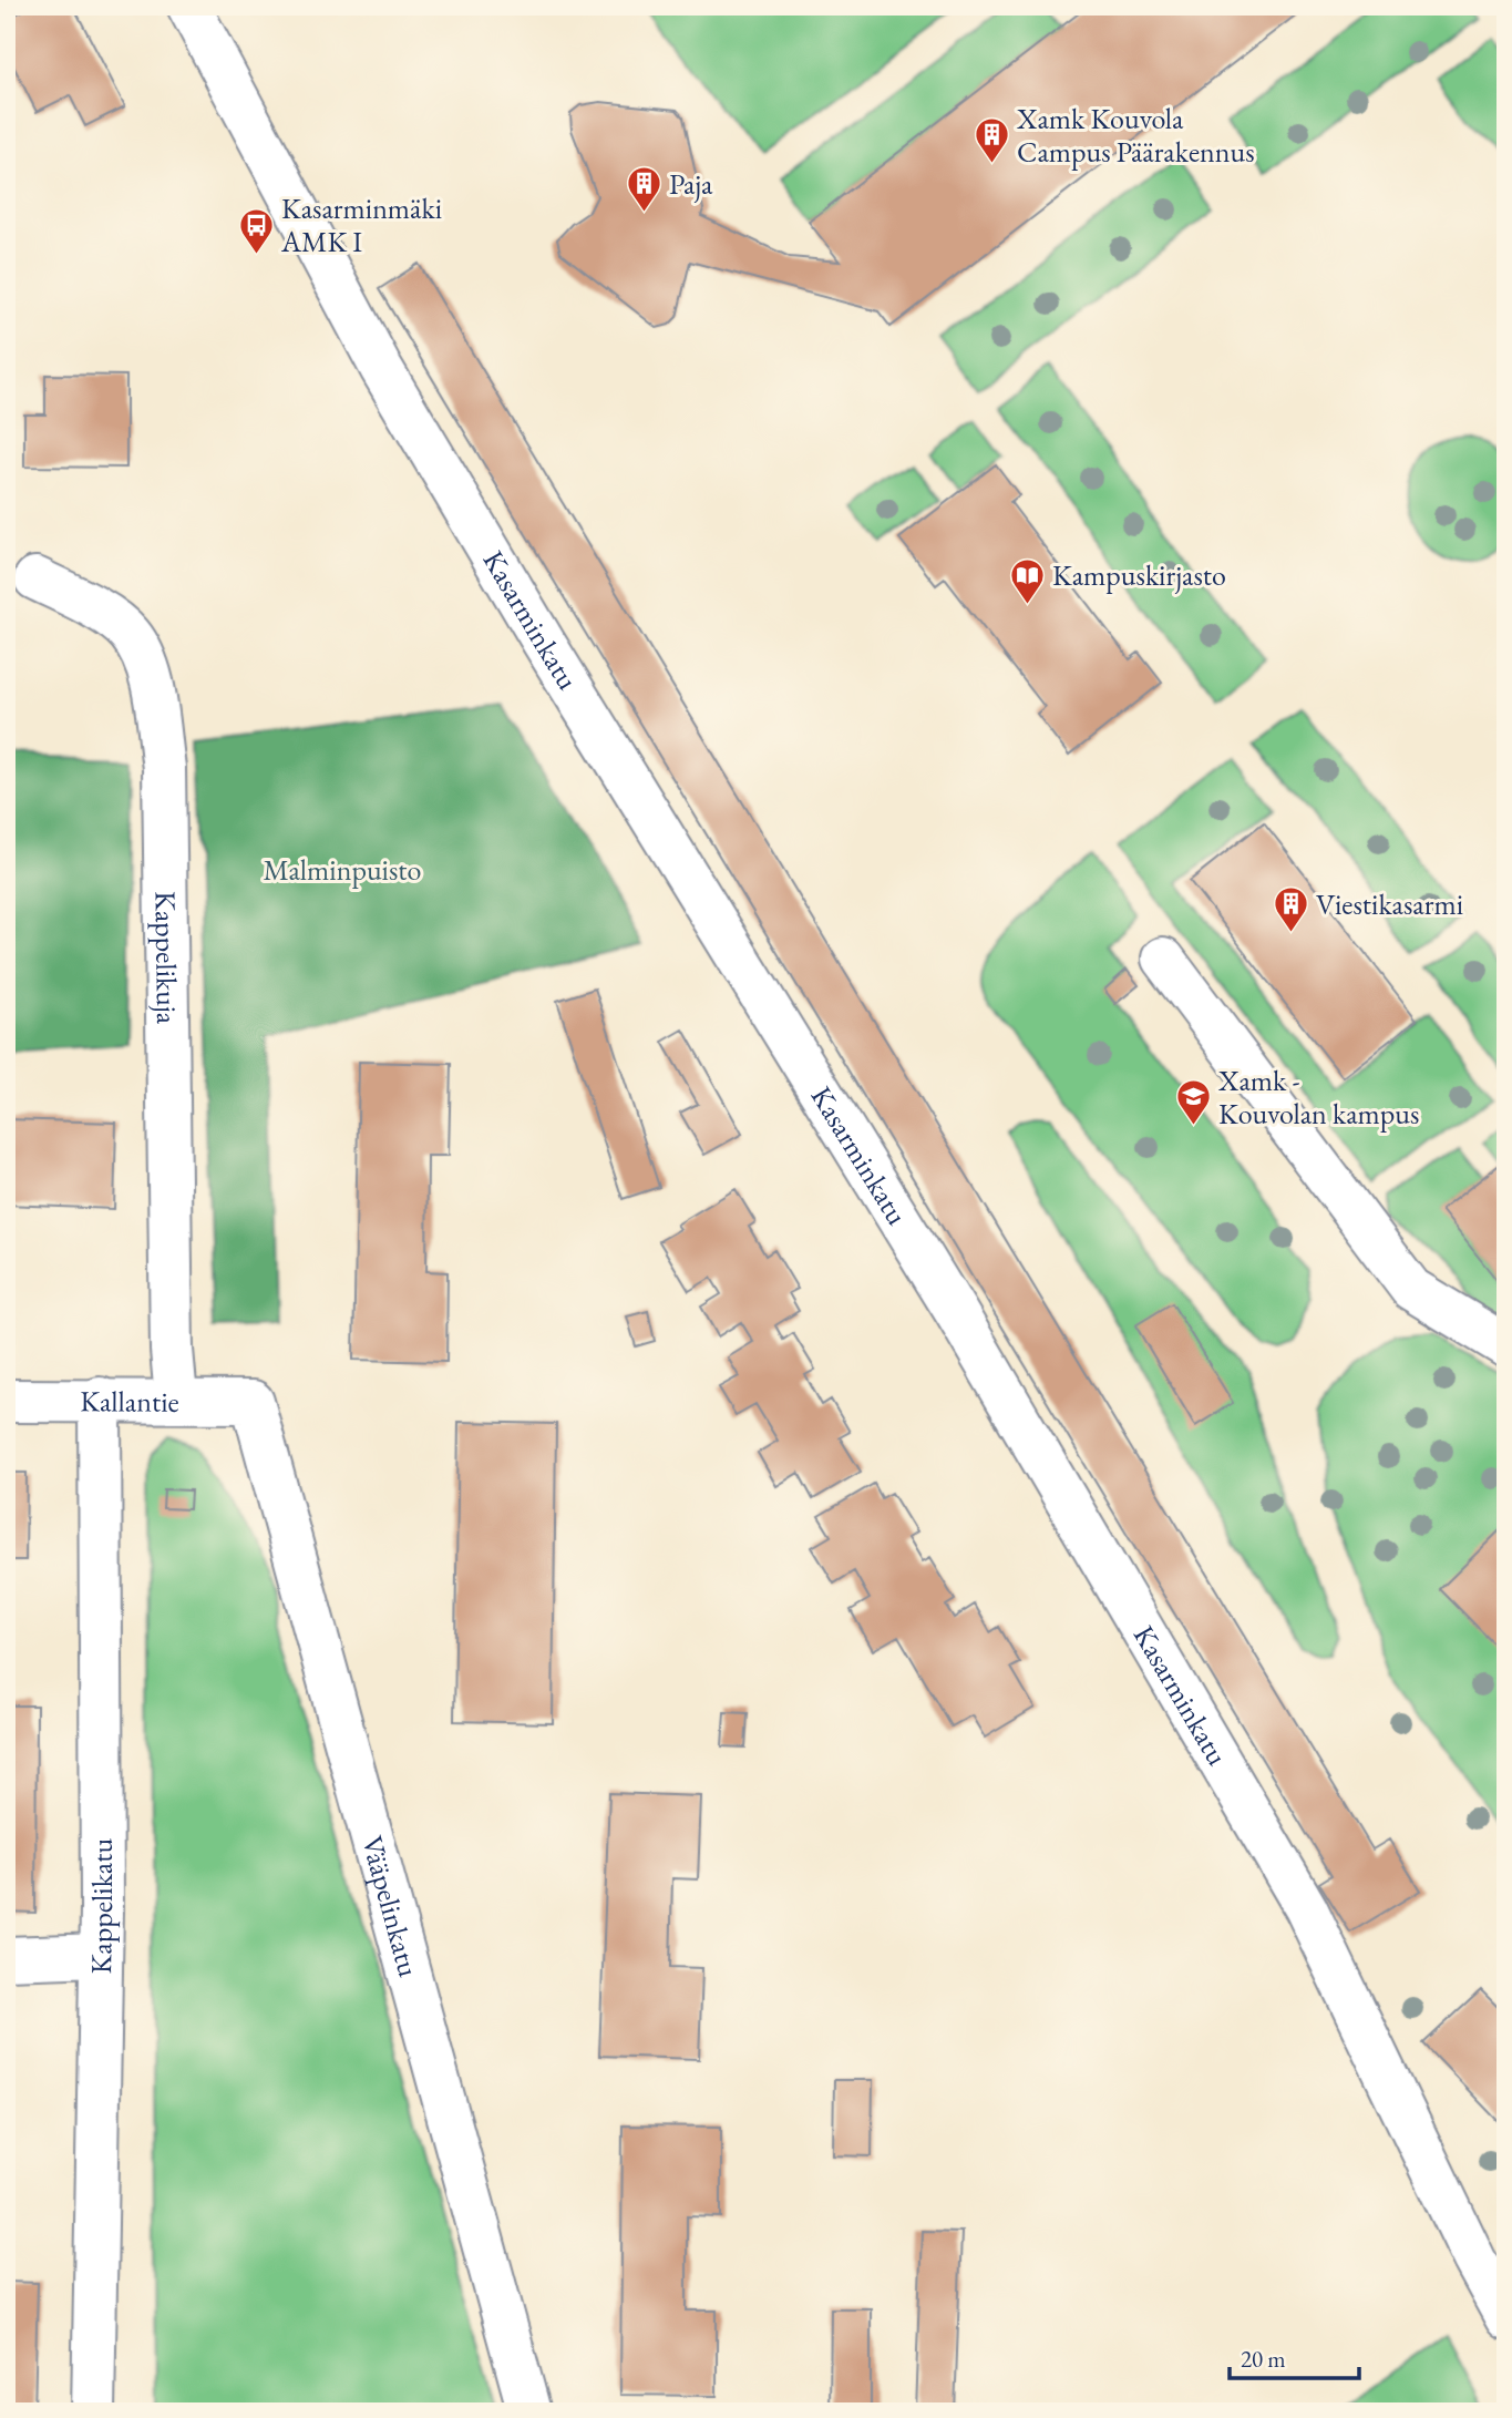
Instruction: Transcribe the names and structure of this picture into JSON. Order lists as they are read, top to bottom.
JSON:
{
  "streets": {
    "street": [
      "Kasarminkatu",
      "Kappelikuja",
      "Kallantie",
      "Kappelikatu",
      "Vääpelinkatu"
    ]
  },
  "crossings": [
    ["Kappelikuja", "Kallantie"],
    ["Kallantie", "Kappelikatu"],
    ["Kallantie", "Vääpelinkatu"]
  ],
  "parks": ["Malminpuisto"],
  "places": {
    "building": ["Xamk Kouvola Campus Päärakennus", "Paja", "Viestikasarmi"],
    "bus stop": ["Kasarminmäki AMK I"],
    "library": ["Kampuskirjasto"],
    "school or university": ["Xamk - Kouvolan kampus"]
  },
  "scale_bar": "20 m"
}
